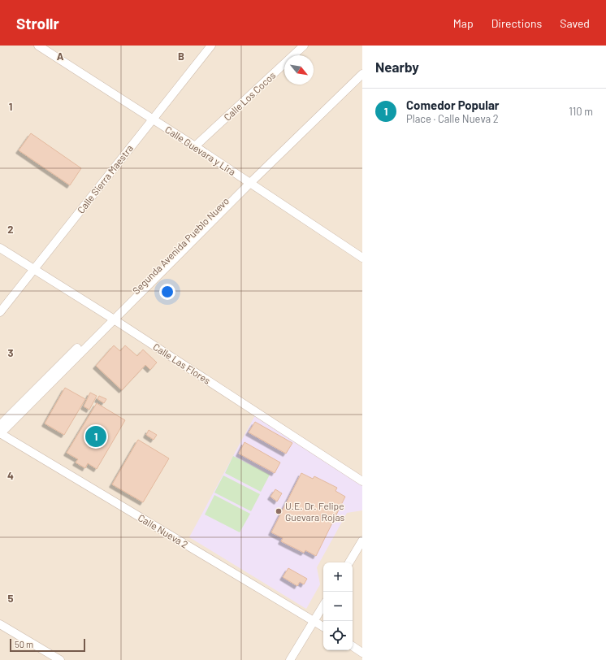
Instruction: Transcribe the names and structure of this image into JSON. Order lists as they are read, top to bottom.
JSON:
{
  "streets": {
    "street": [
      "Calle Los Cocos",
      "Calle Guevara y Lira",
      "Calle Sierra Maestra",
      "Segunda Avenida Pueblo Nuevo",
      "Calle Las Flores",
      "Calle Nueva 2"
    ]
  },
  "crossings": [
    ["Calle Los Cocos", "Calle Guevara y Lira"],
    ["Calle Guevara y Lira", "Calle Sierra Maestra"],
    ["Calle Guevara y Lira", "Segunda Avenida Pueblo Nuevo"],
    ["Calle Sierra Maestra", "Calle Las Flores"],
    ["Segunda Avenida Pueblo Nuevo", "Calle Las Flores"],
    ["Segunda Avenida Pueblo Nuevo", "Calle Nueva 2"]
  ],
  "places": ["U.E. Dr. Felipe Guevara Rojas"],
  "scale_bar": "50 m",
  "north": "bottom right",
  "page": {
    "header": "Strollr",
    "nav": ["Map", "Directions", "Saved"],
    "heading": "Nearby",
    "list": [
      {
        "mark": "1",
        "name": "Comedor Popular",
        "note": "Place · Calle Nueva 2",
        "value": "110 m"
      }
    ],
    "pins": "1",
    "map_buttons": ["+", "−"],
    "scale": "50 m"
  },
  "grid": {
    "columns": ["A", "B"],
    "rows": [
      "1",
      "2",
      "3",
      "4",
      "5"
    ]
  }
}
